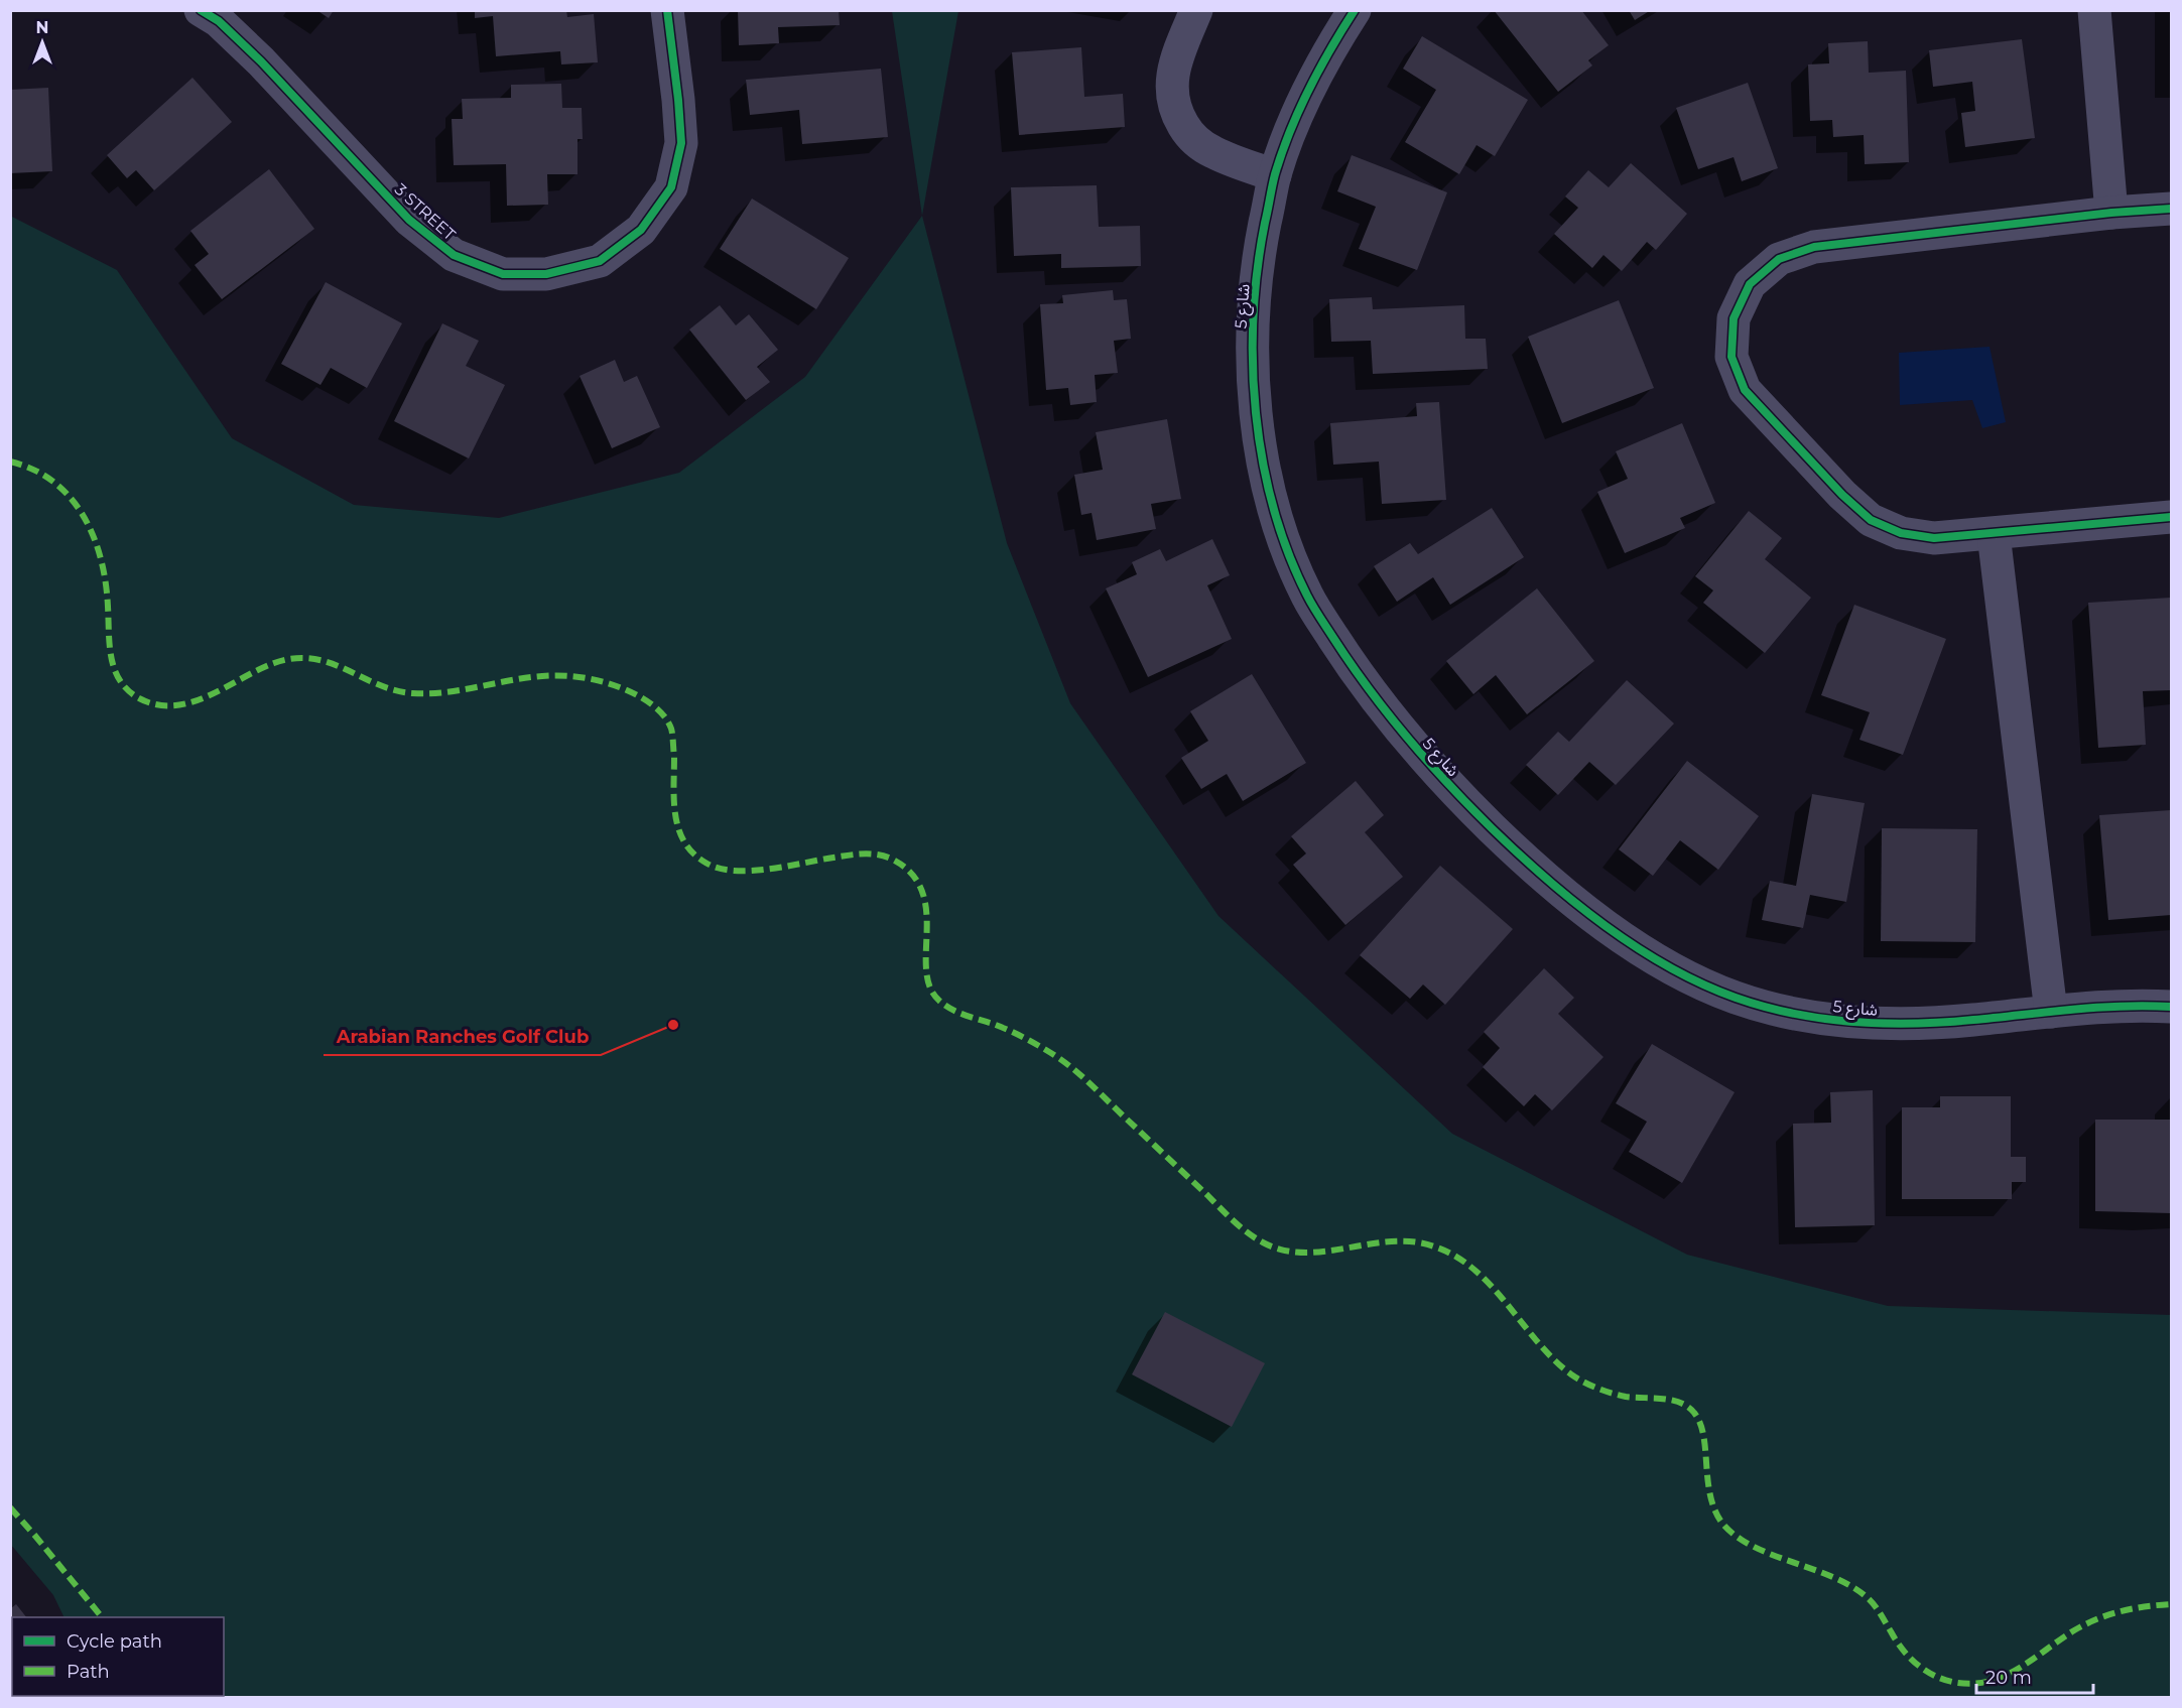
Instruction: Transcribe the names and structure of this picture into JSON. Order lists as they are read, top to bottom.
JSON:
{
  "streets": {
    "street": ["3 STREET", "شارع 5"]
  },
  "places": ["Arabian Ranches Golf Club"],
  "legend": ["Cycle path", "Path"],
  "scale_bar": "20 m",
  "north": "top"
}
